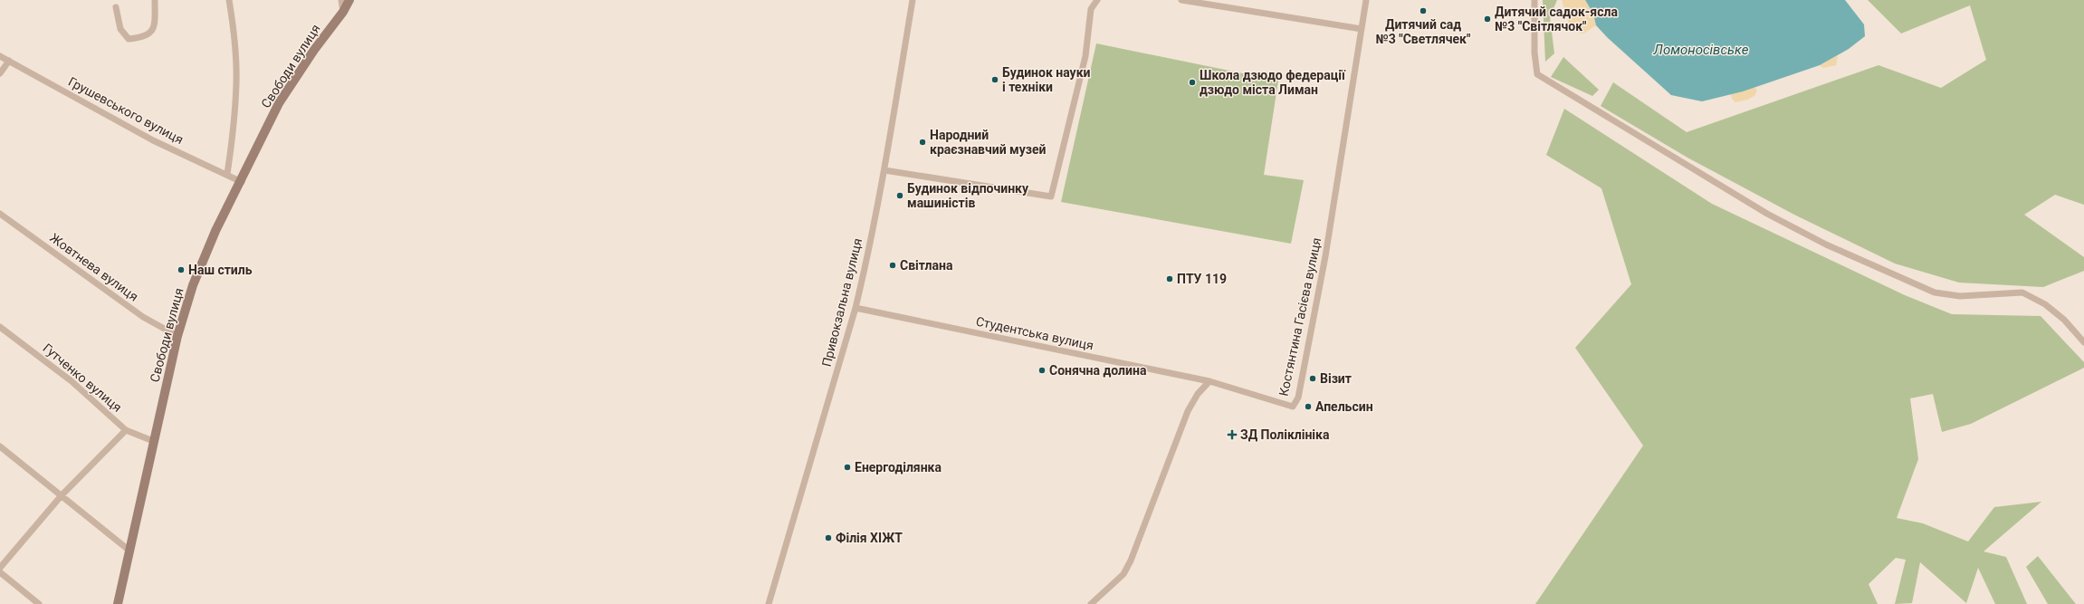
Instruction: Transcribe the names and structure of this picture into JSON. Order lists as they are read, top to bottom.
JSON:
{
  "streets": {
    "main road": ["Свободи вулиця"],
    "street": [
      "Грушевського вулиця",
      "Жовтнева вулиця",
      "Привокзальна вулиця",
      "Костянтина Гасієва вулиця",
      "Студентська вулиця",
      "Гутченко вулиця"
    ]
  },
  "crossings": [
    ["Свободи вулиця", "Грушевського вулиця"],
    ["Свободи вулиця", "Жовтнева вулиця"],
    ["Свободи вулиця", "Гутченко вулиця"],
    ["Привокзальна вулиця", "Студентська вулиця"],
    ["Костянтина Гасієва вулиця", "Студентська вулиця"]
  ],
  "water": ["Ломоносівське"],
  "places": {
    "other": [
      "Дитячий сад №3 \"Светлячек\"",
      "Дитячий садок-ясла №3 \"Світлячок\"",
      "Будинок науки і техніки",
      "Школа дзюдо федерації дзюдо міста Лиман",
      "Народний краєзнавчий музей",
      "Будинок відпочинку машиністів",
      "Світлана",
      "Наш стиль",
      "ПТУ 119",
      "Сонячна долина",
      "Візит",
      "Апельсин",
      "Енергоділянка",
      "Філія ХІЖТ"
    ],
    "health": ["ЗД Поліклініка"]
  }
}
